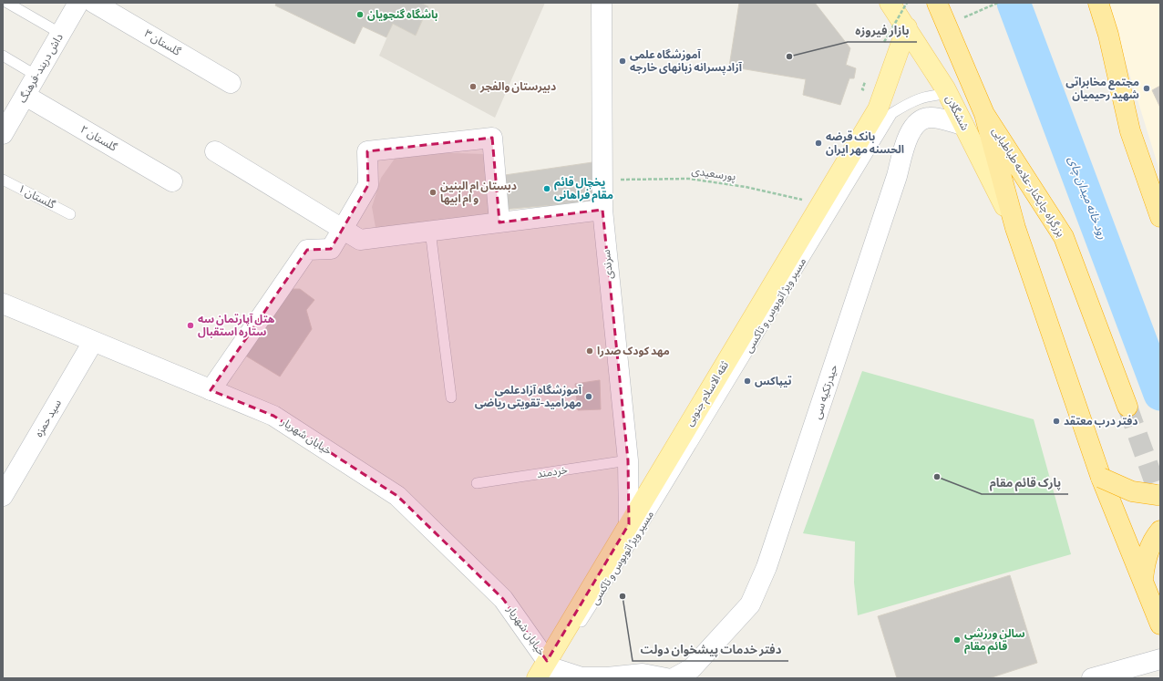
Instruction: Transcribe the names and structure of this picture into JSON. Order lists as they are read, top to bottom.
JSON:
{
  "streets": {
    "highway": ["بزرگراه چایکنار-علامه طباطبایی"],
    "main road": ["ششگلان", "ثقه الاسلام جنوبی"],
    "street": [
      "گلستان ۳",
      "داش دربند-فرهنگ",
      "گلستان ۲",
      "سرندی",
      "حیدرتکیه سی",
      "سید حمزه",
      "خیابان شهریار"
    ],
    "lane": ["گلستان ۱", "مسیر ویژ اتوبوس و تاکسی", "خردمند"],
    "path": ["پورسعیدی"]
  },
  "crossings": [
    ["داش دربند-فرهنگ", "گلستان ۲"],
    ["ششگلان", "مسیر ویژ اتوبوس و تاکسی"],
    ["ششگلان", "حیدرتکیه سی"],
    ["ششگلان", "ثقه الاسلام جنوبی"],
    ["پورسعیدی", "سرندی"],
    ["پورسعیدی", "ثقه الاسلام جنوبی"],
    ["سرندی", "ثقه الاسلام جنوبی"],
    ["سرندی", "خردمند"],
    ["مسیر ویژ اتوبوس و تاکسی", "ثقه الاسلام جنوبی"],
    ["مسیر ویژ اتوبوس و تاکسی", "خیابان شهریار"],
    ["ثقه الاسلام جنوبی", "خیابان شهریار"],
    ["سید حمزه", "خیابان شهریار"]
  ],
  "water": ["رود خانه میدان چای"],
  "places": [
    "باشگاه گنجویان",
    "بازار فیروزه",
    "آموزشگاه علمی آزادپسرانه زبانهای خارجه",
    "دبیرستان والفجر",
    "مجتمع مخابراتی شهید رحیمیان",
    "بانک قرضه الحسنه مهر ایران",
    "یخچال قائم مقام فراهانی",
    "دبستان ام البنین و ام ابیها",
    "هتل آپارتمان سه ستاره استقبال",
    "مهد کودک صدرا",
    "تیپاکس",
    "آموزشگاه آزادعلمی مهرامید-تقویتی ریاضی",
    "دفتر درب معتقد",
    "پارک قائم مقام",
    "دفتر خدمات پیشخوان دولت",
    "سالن ورزشی قائم مقام"
  ]
}
